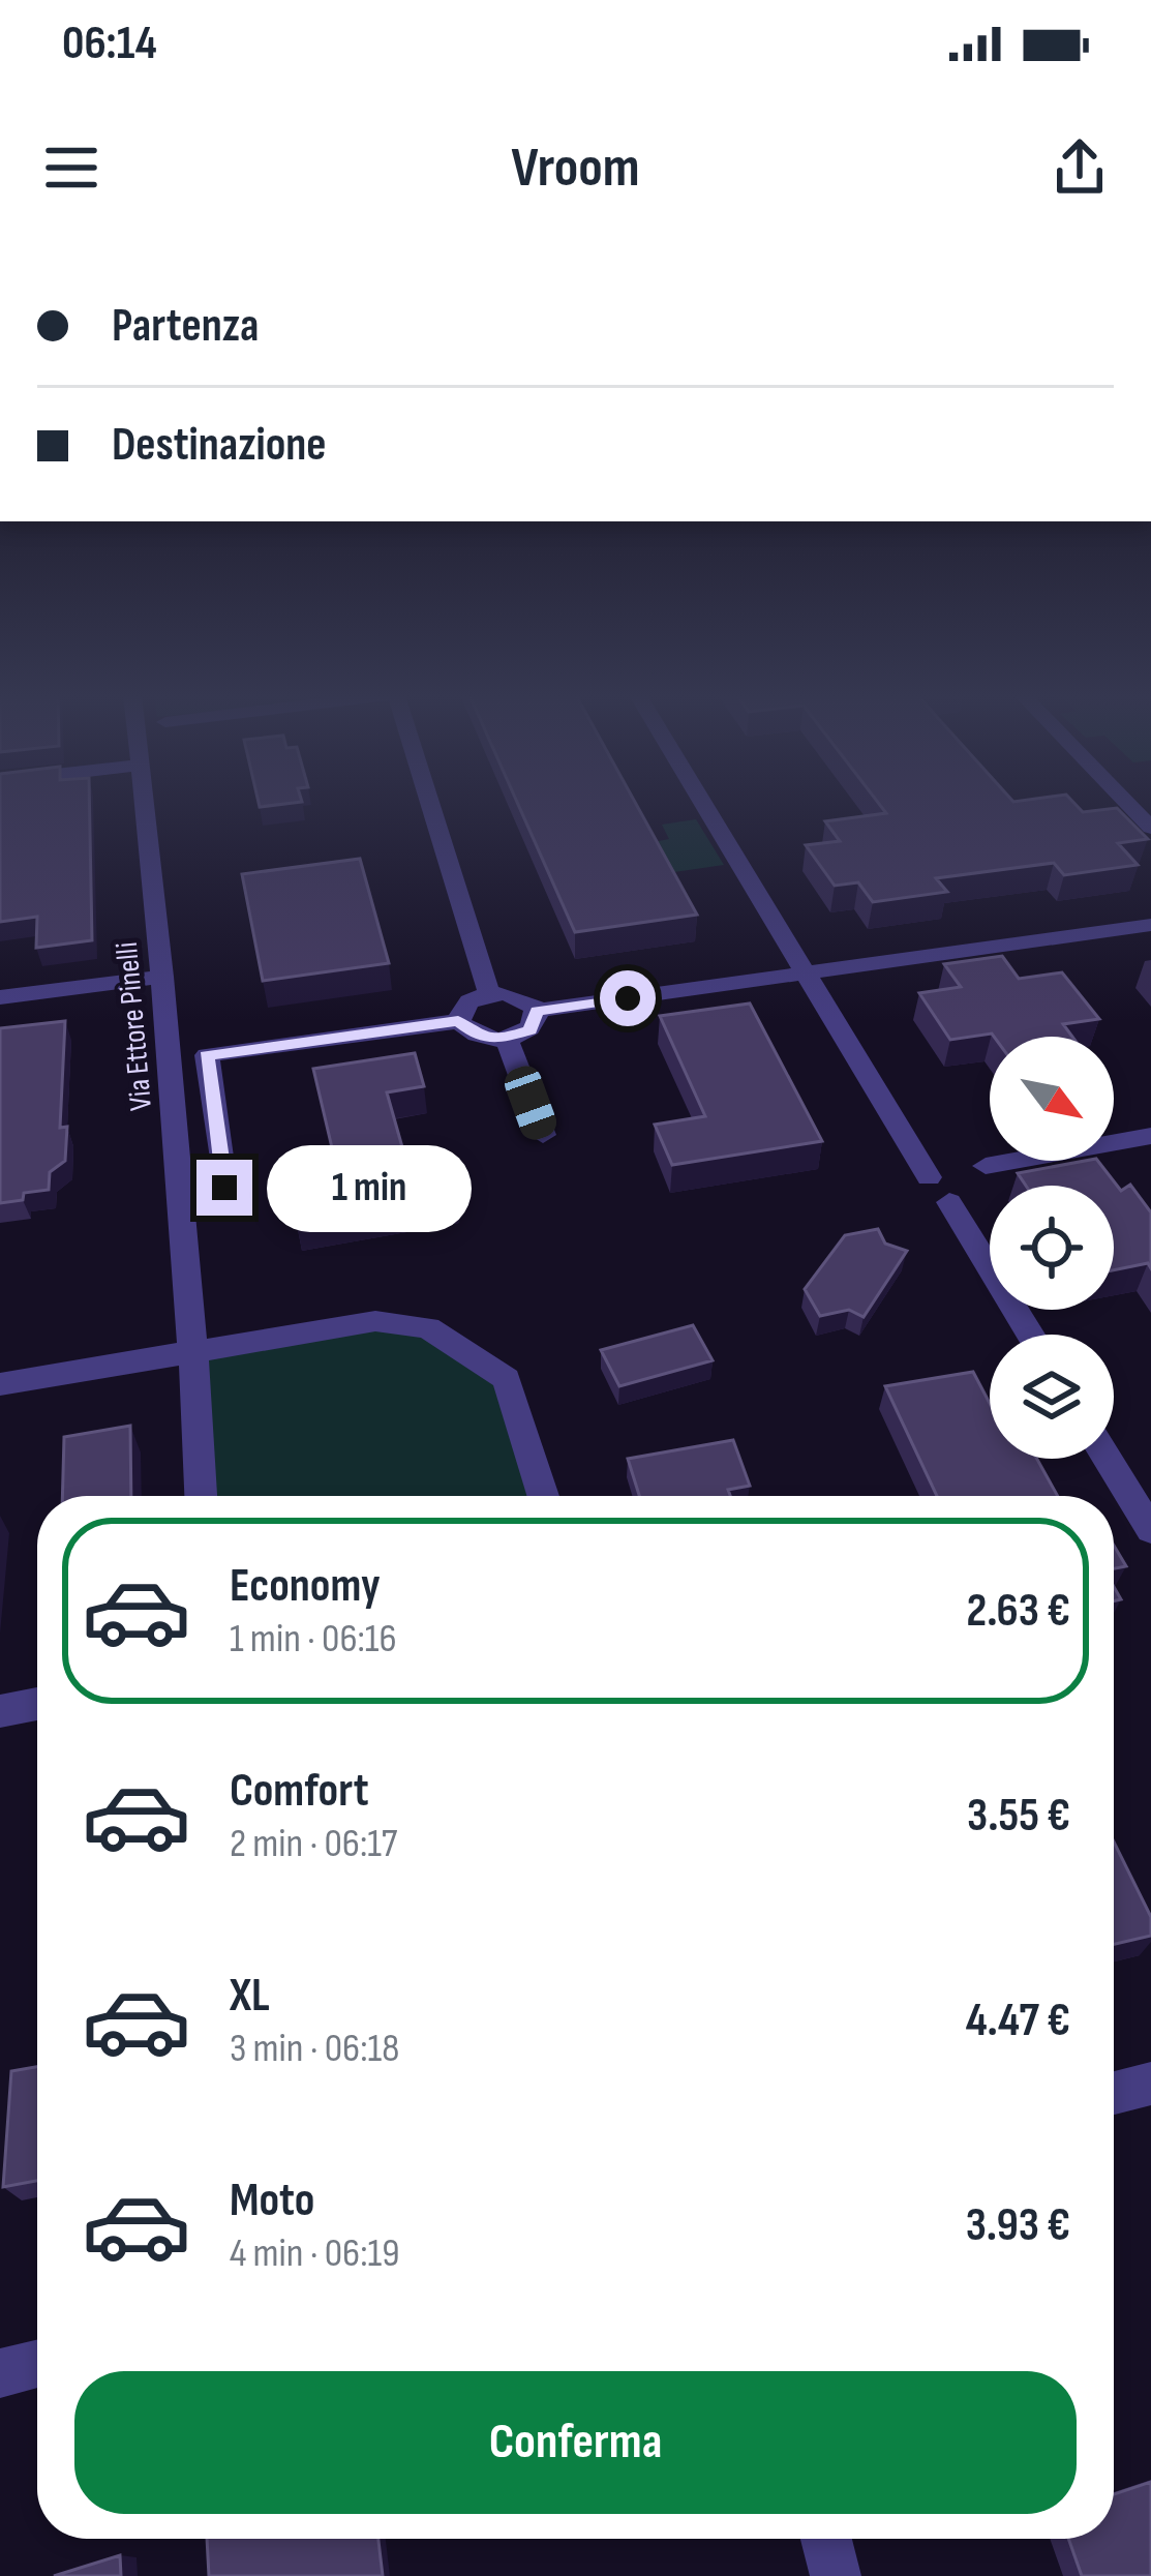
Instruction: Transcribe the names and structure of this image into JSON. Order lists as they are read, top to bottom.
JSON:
{
  "streets": {
    "street": ["Via Ettore Pinelli"]
  },
  "north": "bottom right",
  "page": {
    "status": "06:14",
    "header": "Vroom",
    "banner": ["Partenza", "Destinazione"],
    "bubble": "1 min",
    "list": [
      {
        "name": "Economy",
        "note": "1 min · 06:16",
        "value": "2.63 €"
      },
      {
        "name": "Comfort",
        "note": "2 min · 06:17",
        "value": "3.55 €"
      },
      {
        "name": "XL",
        "note": "3 min · 06:18",
        "value": "4.47 €"
      },
      {
        "name": "Moto",
        "note": "4 min · 06:19",
        "value": "3.93 €"
      }
    ],
    "buttons": "Conferma"
  }
}
